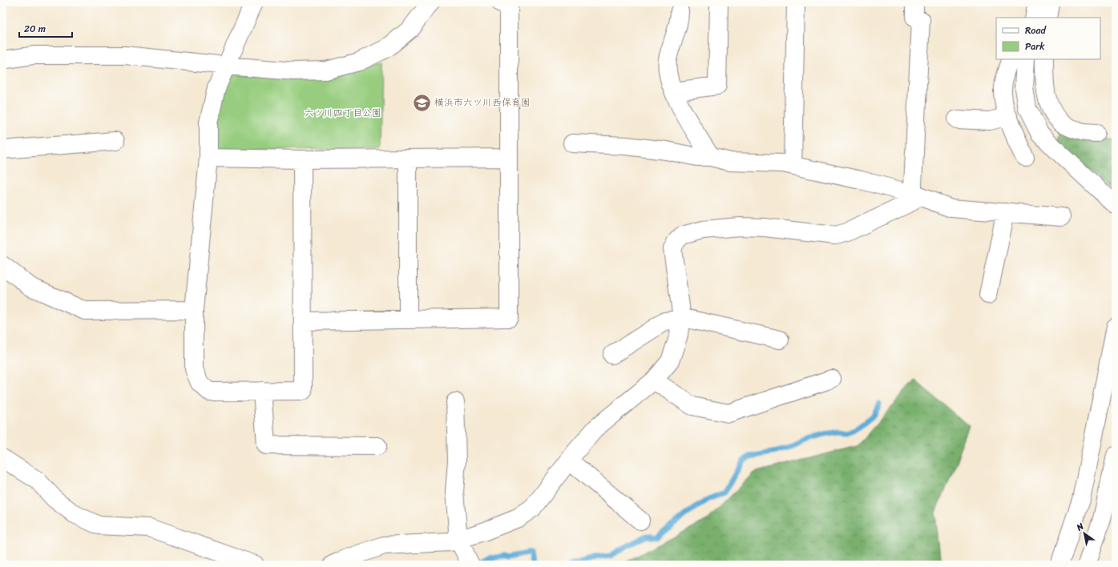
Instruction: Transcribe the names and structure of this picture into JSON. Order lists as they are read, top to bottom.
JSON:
{
  "parks": ["六ツ川四丁目公園"],
  "places": {
    "school or university": ["横浜市六ツ川西保育園"]
  },
  "legend": ["Road", "Park"],
  "scale_bar": "20 m",
  "north": "top left"
}
